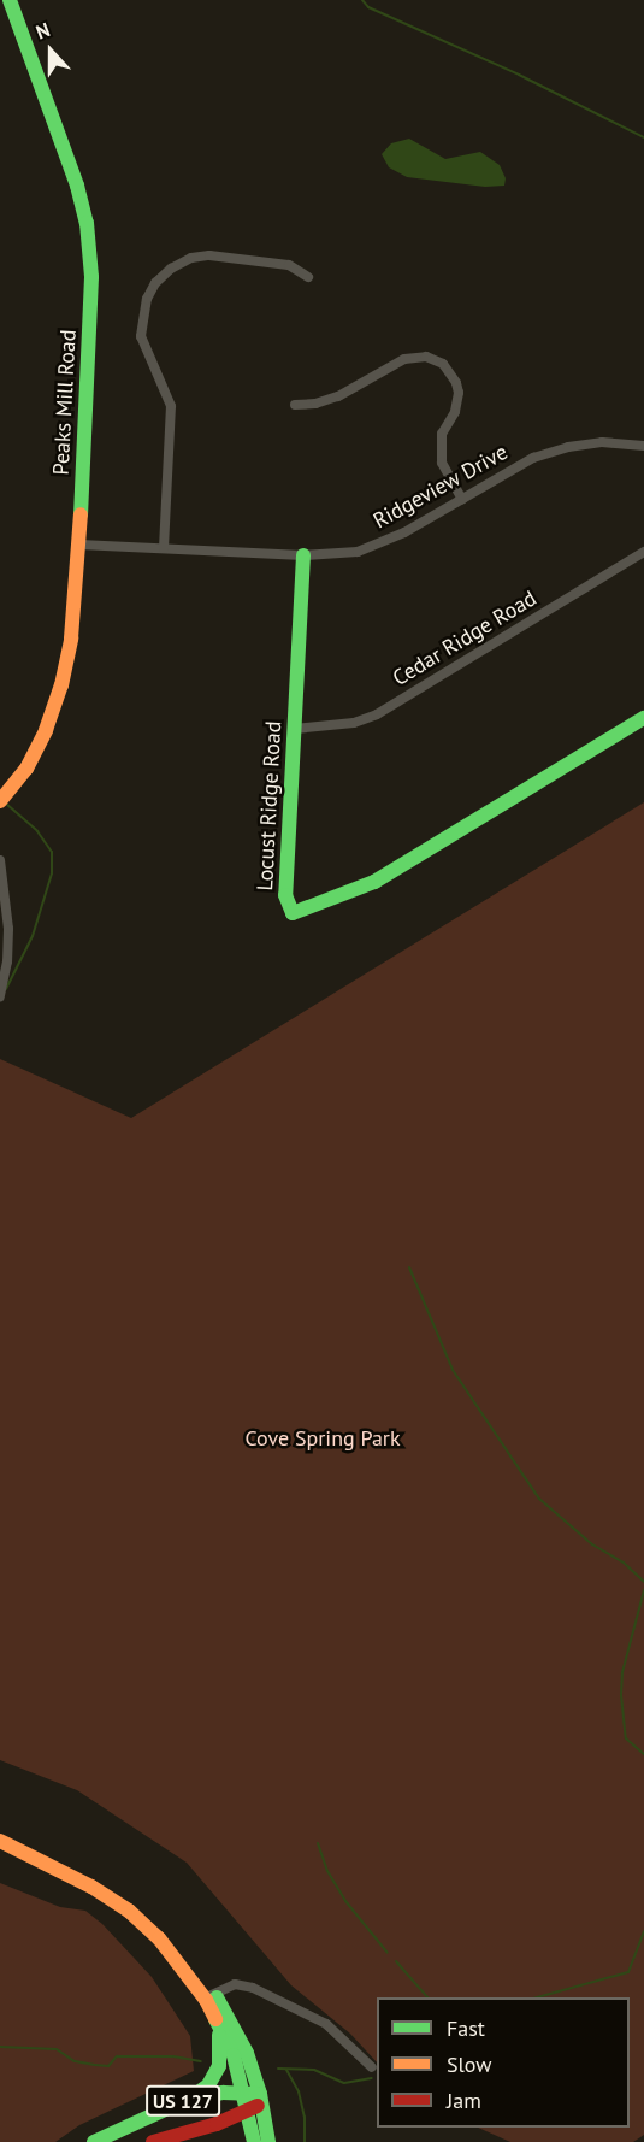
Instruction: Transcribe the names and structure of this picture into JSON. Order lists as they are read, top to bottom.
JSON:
{
  "streets": {
    "main road": ["Peaks Mill Road", "Locust Ridge Road", "US 127"],
    "street": ["Ridgeview Drive", "Cedar Ridge Road"]
  },
  "crossings": [
    ["Peaks Mill Road", "Ridgeview Drive"],
    ["Ridgeview Drive", "Locust Ridge Road"],
    ["Cedar Ridge Road", "Locust Ridge Road"]
  ],
  "parks": ["Cove Spring Park"],
  "legend": ["Fast", "Slow", "Jam"],
  "north": "top"
}
